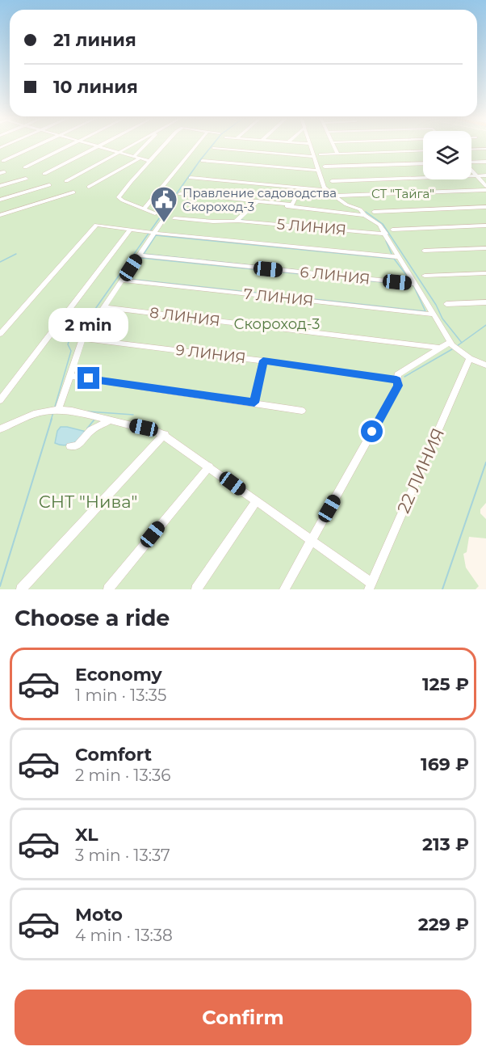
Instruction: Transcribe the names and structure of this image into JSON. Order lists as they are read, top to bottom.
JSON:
{
  "streets": {
    "street": [
      "5 ЛИНИЯ",
      "6 ЛИНИЯ",
      "7 ЛИНИЯ",
      "8 ЛИНИЯ",
      "9 ЛИНИЯ",
      "22 ЛИНИЯ"
    ]
  },
  "parks": ["СТ \"Тайга\"", "Скороход-3", "СНТ \"Нива\""],
  "places": {
    "public building": ["Правление садоводства Скороход-3"]
  },
  "page": {
    "banner": ["21 линия", "10 линия"],
    "bubble": "2 min",
    "heading": "Choose a ride",
    "list": [
      {
        "name": "Economy",
        "note": "1 min · 13:35",
        "value": "125 ₽"
      },
      {
        "name": "Comfort",
        "note": "2 min · 13:36",
        "value": "169 ₽"
      },
      {
        "name": "XL",
        "note": "3 min · 13:37",
        "value": "213 ₽"
      },
      {
        "name": "Moto",
        "note": "4 min · 13:38",
        "value": "229 ₽"
      }
    ],
    "buttons": "Confirm"
  }
}
